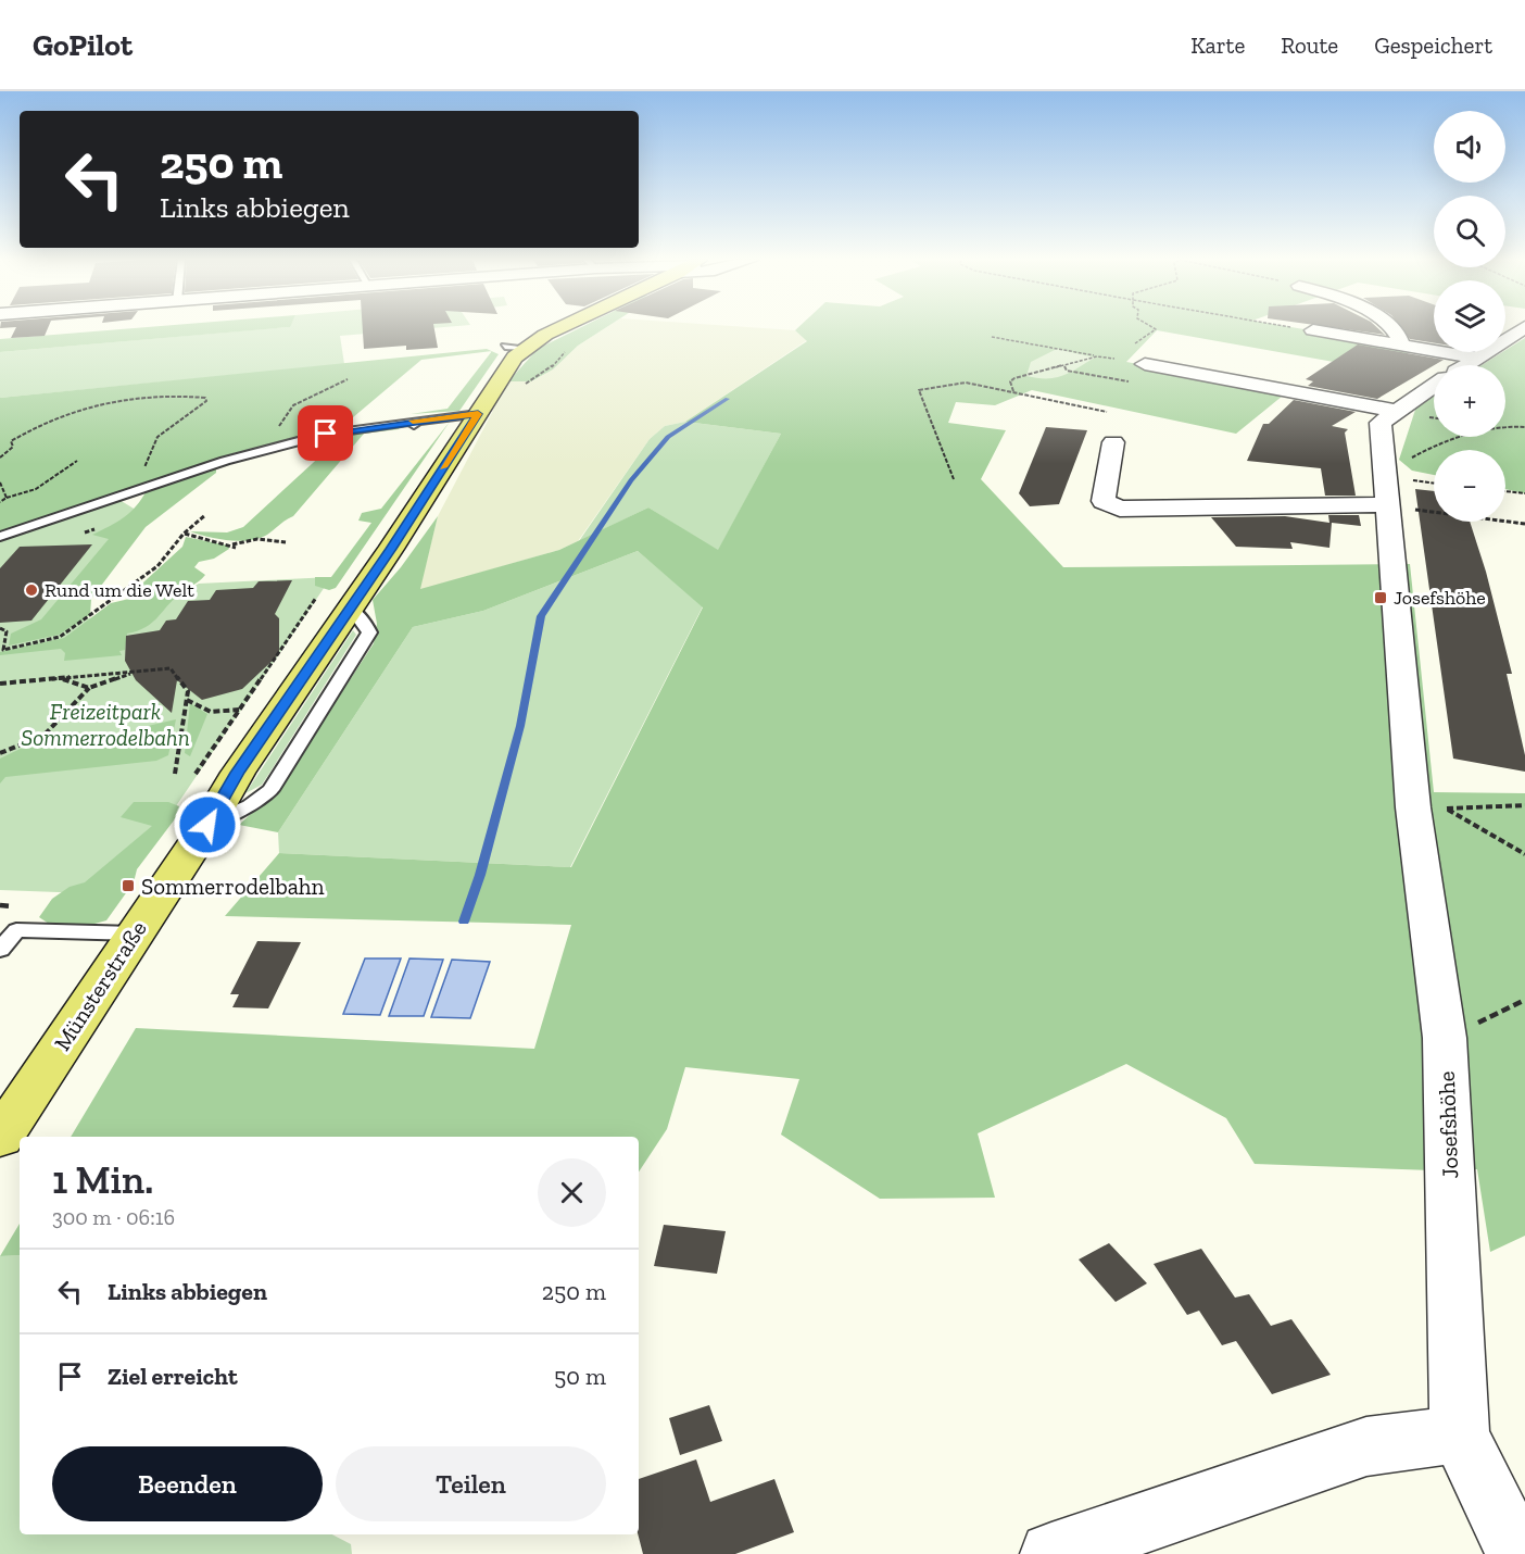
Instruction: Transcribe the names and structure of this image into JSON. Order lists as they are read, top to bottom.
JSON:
{
  "streets": {
    "main road": ["Münsterstraße"],
    "street": ["Josefshöhe"]
  },
  "parks": ["Freizeitpark Sommerrodelbahn"],
  "places": {
    "other": ["Rund um die Welt"],
    "transit": ["Josefshöhe", "Sommerrodelbahn"]
  },
  "page": {
    "header": "GoPilot",
    "nav": ["Karte", "Route", "Gespeichert"],
    "map_buttons": ["+", "−"],
    "turn": ["250 m", "Links abbiegen"],
    "heading": ["1 Min.", "300 m · 06:16"],
    "list": [
      {
        "name": "Links abbiegen",
        "value": "250 m"
      },
      {
        "name": "Ziel erreicht",
        "value": "50 m"
      }
    ],
    "buttons": ["Beenden", "Teilen"]
  }
}
